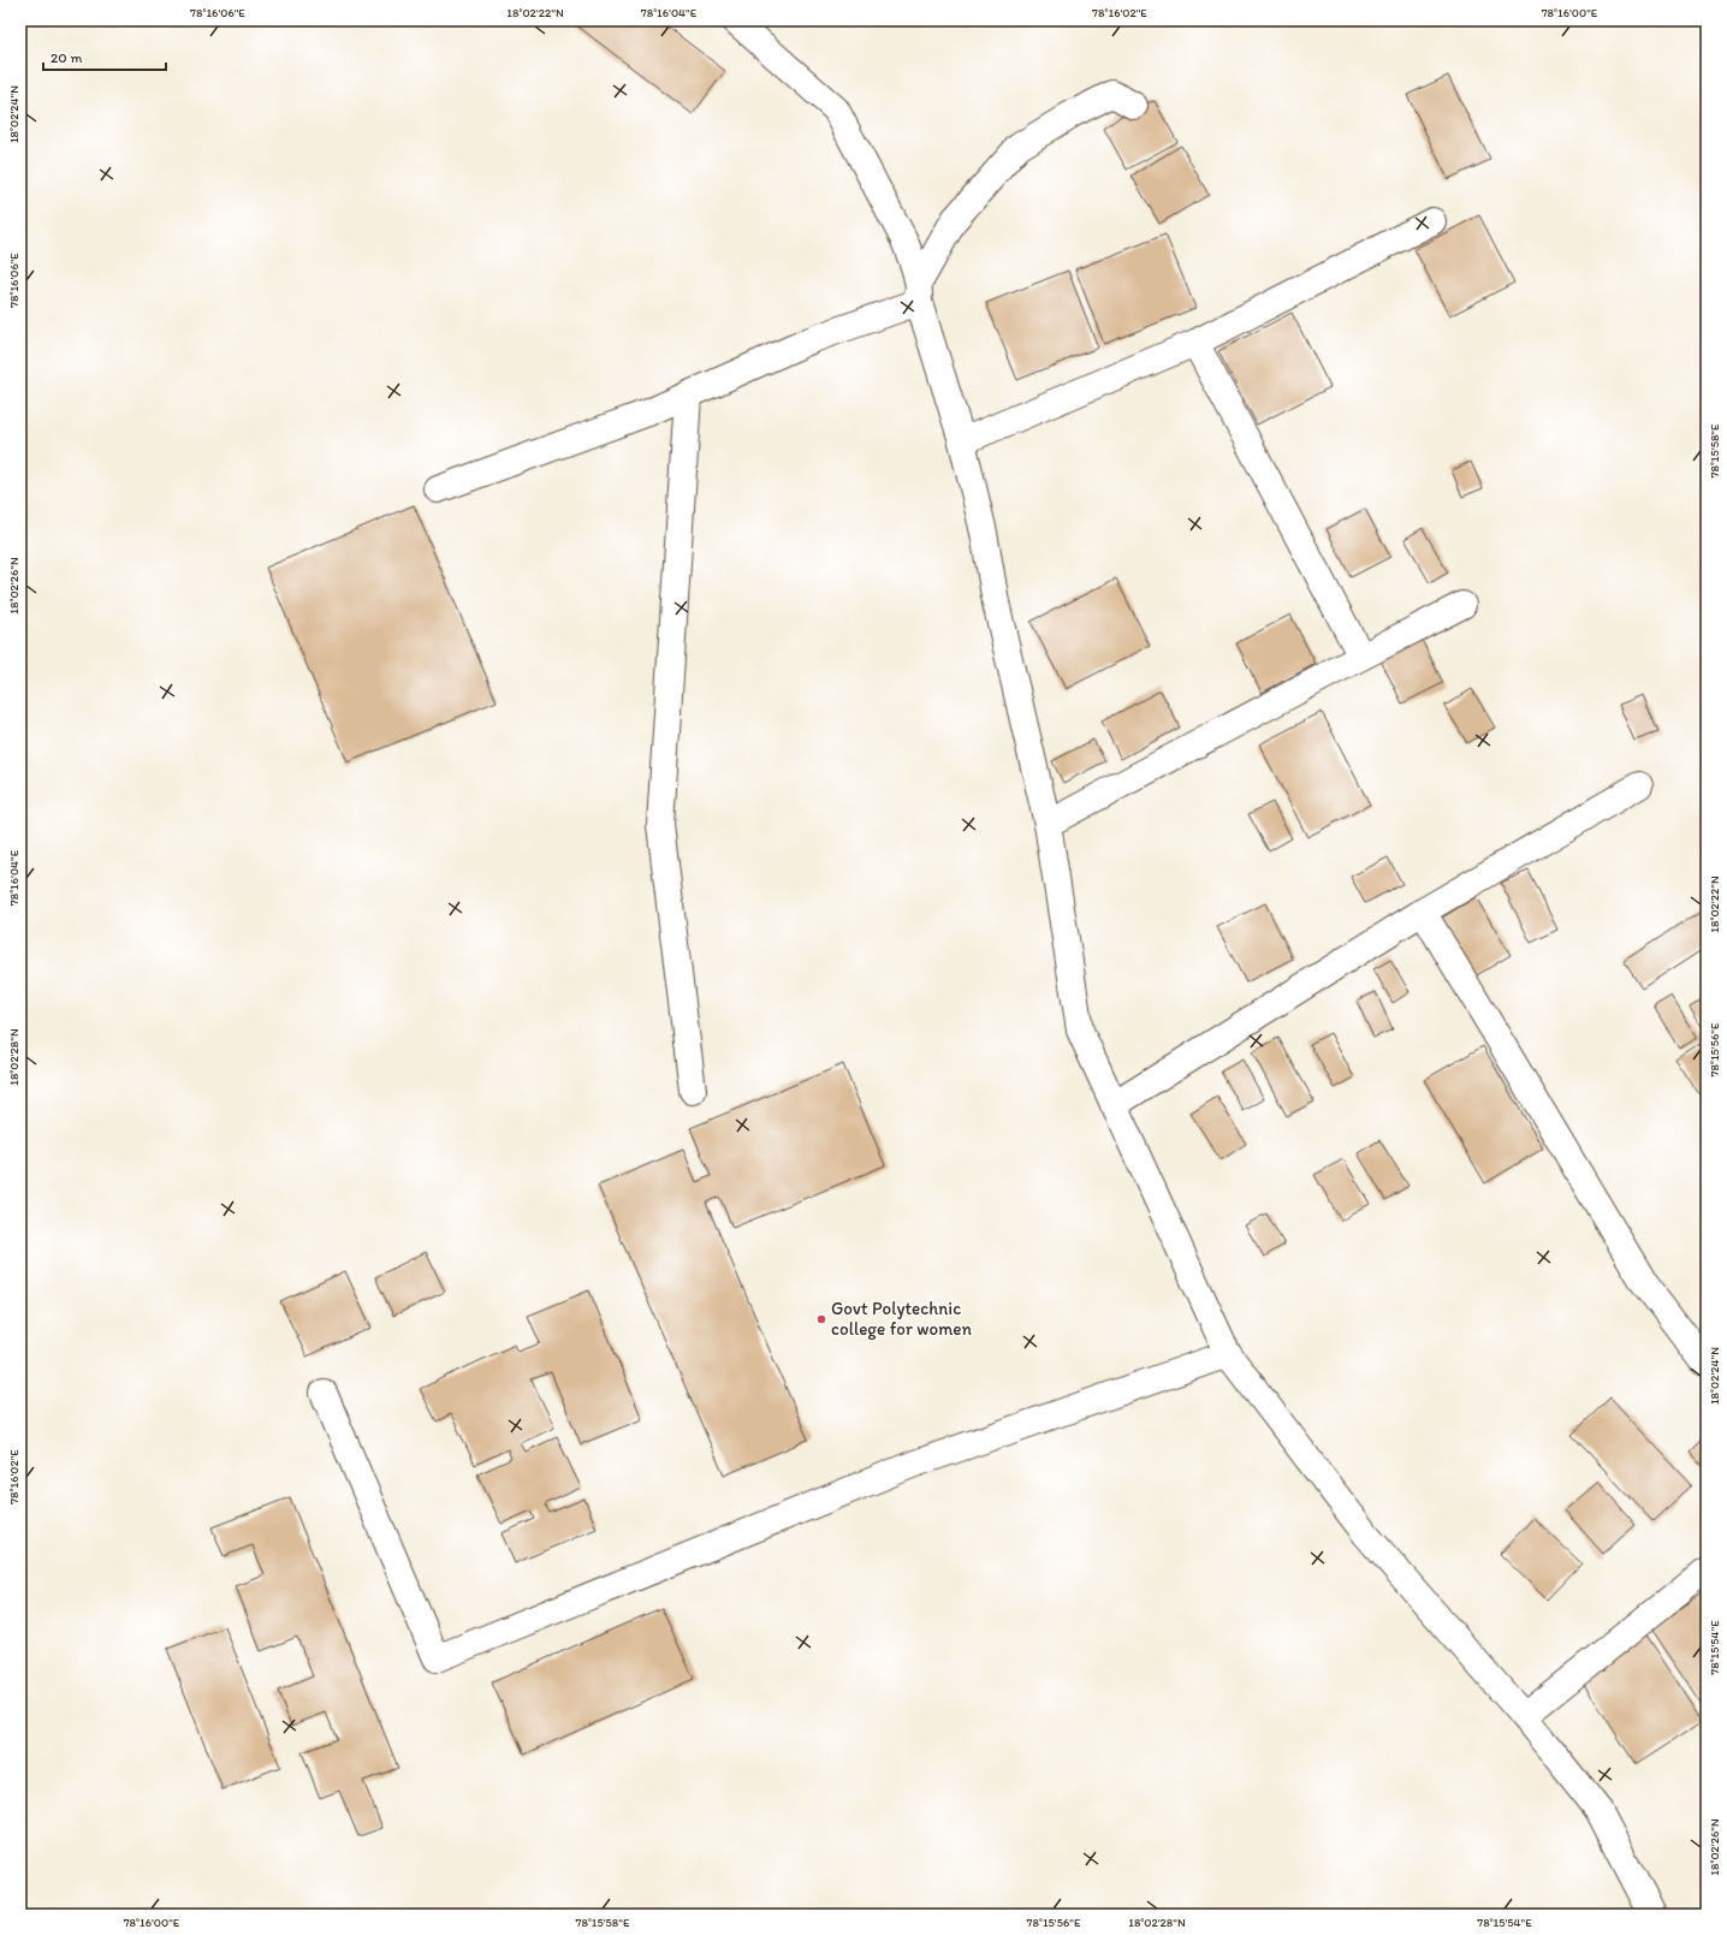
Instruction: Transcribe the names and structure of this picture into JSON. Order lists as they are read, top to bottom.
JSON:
{
  "places": ["Govt Polytechnic college for women"],
  "scale_bar": "20 m",
  "coordinates": [
    "78°16'06\"E",
    "18°02'22\"N",
    "78°16'04\"E",
    "78°16'02\"E",
    "78°16'00\"E",
    "18°02'24\"N",
    "78°15'58\"E",
    "18°02'26\"N",
    "78°15'56\"E",
    "18°02'28\"N",
    "78°15'54\"E"
  ]
}
